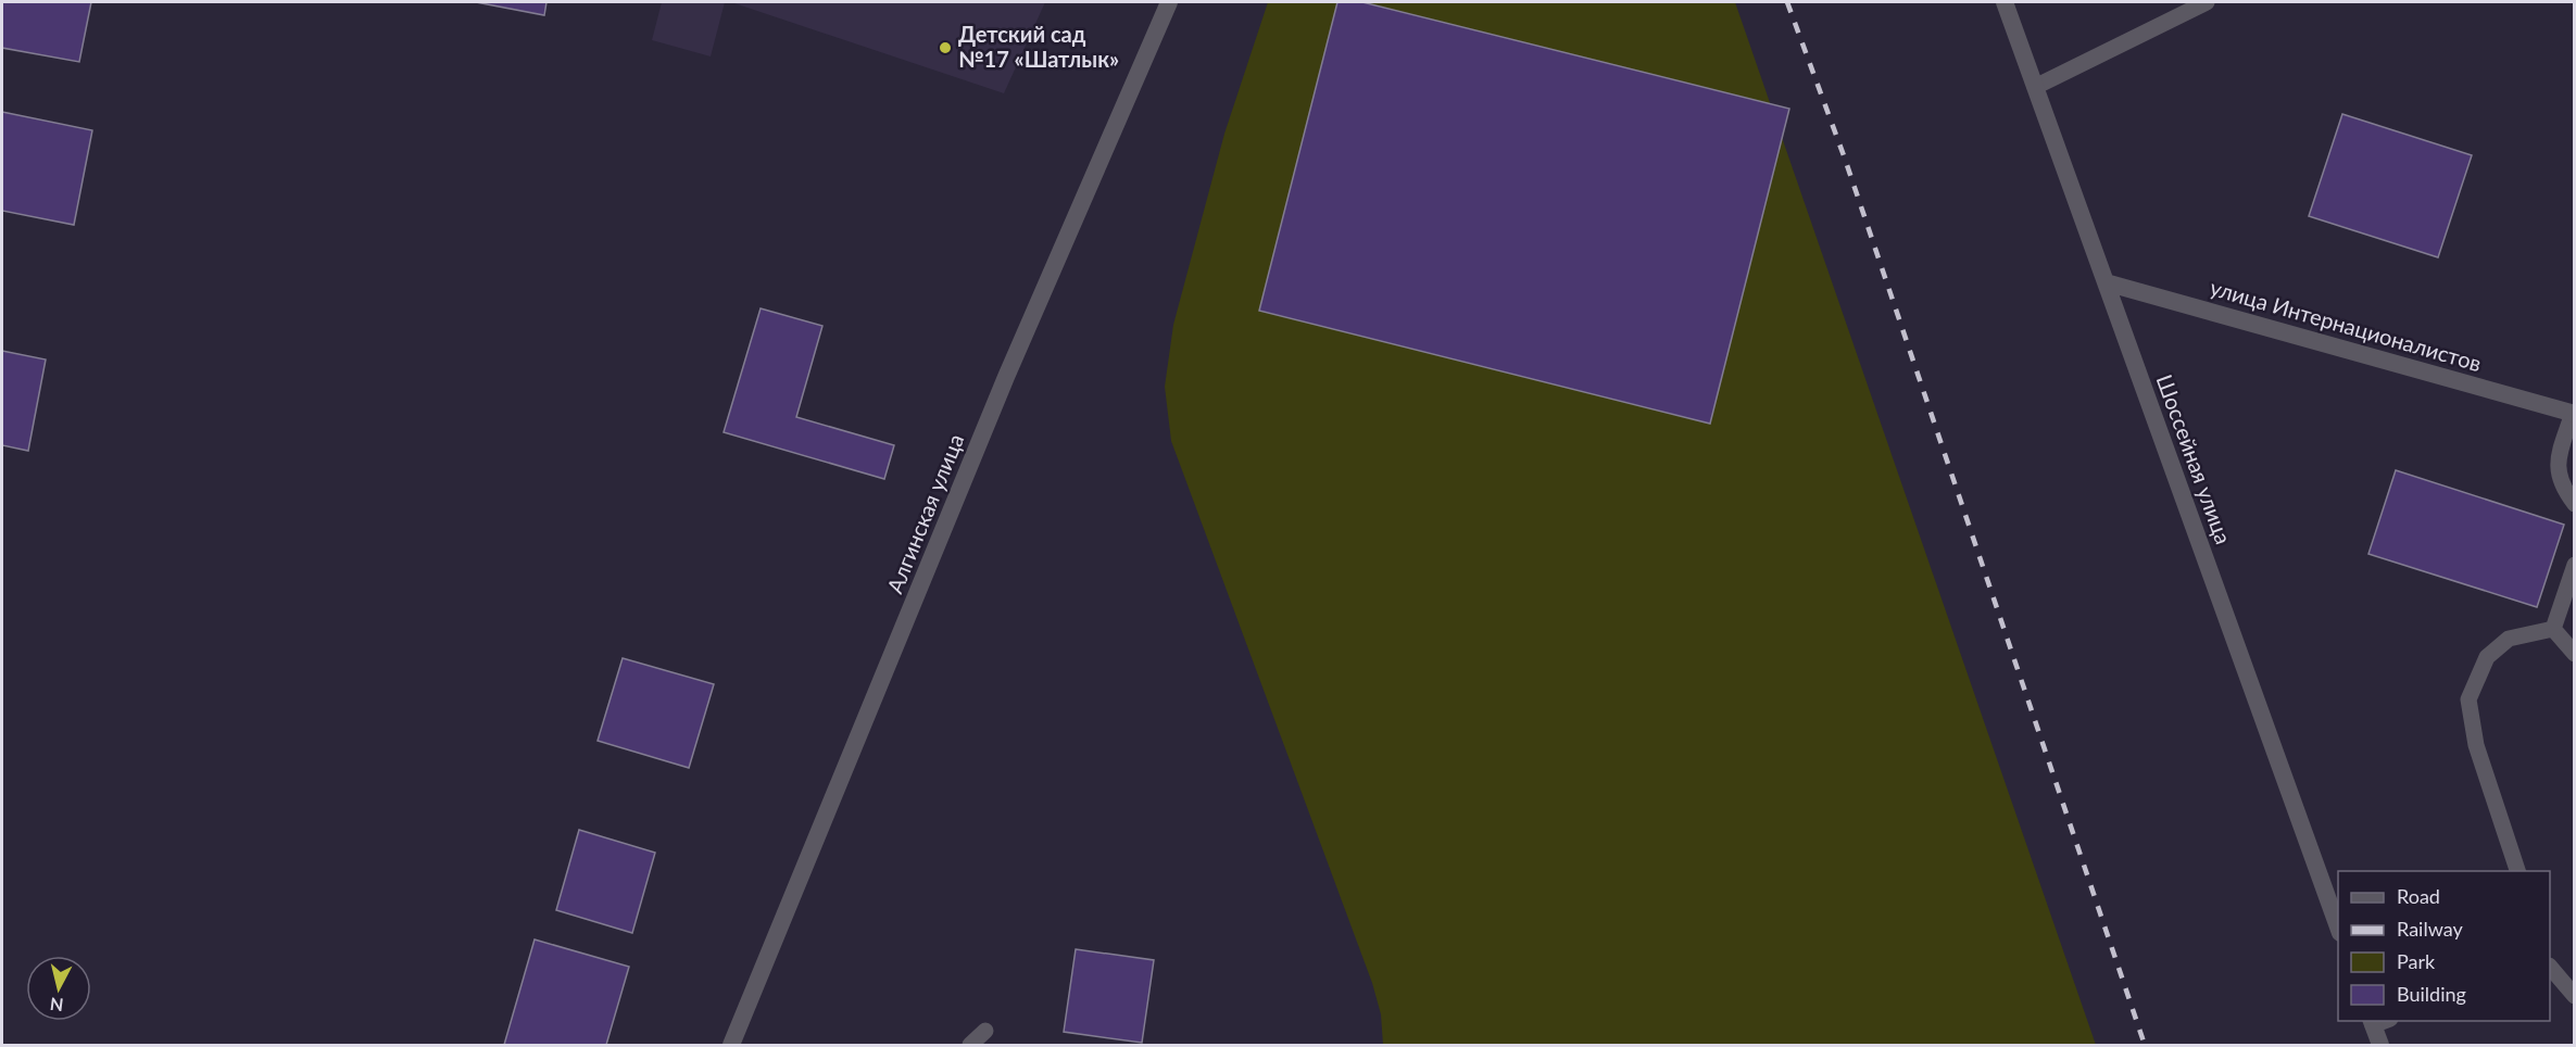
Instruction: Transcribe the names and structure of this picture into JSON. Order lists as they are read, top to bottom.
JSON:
{
  "streets": {
    "street": ["улица Интернационалистов", "Шоссейная улица", "Алгинская улица"]
  },
  "crossings": [
    ["улица Интернационалистов", "Шоссейная улица"]
  ],
  "places": ["Детский сад №17 «Шатлык»"],
  "legend": [
    "Road",
    "Railway",
    "Park",
    "Building"
  ],
  "north": "bottom"
}
